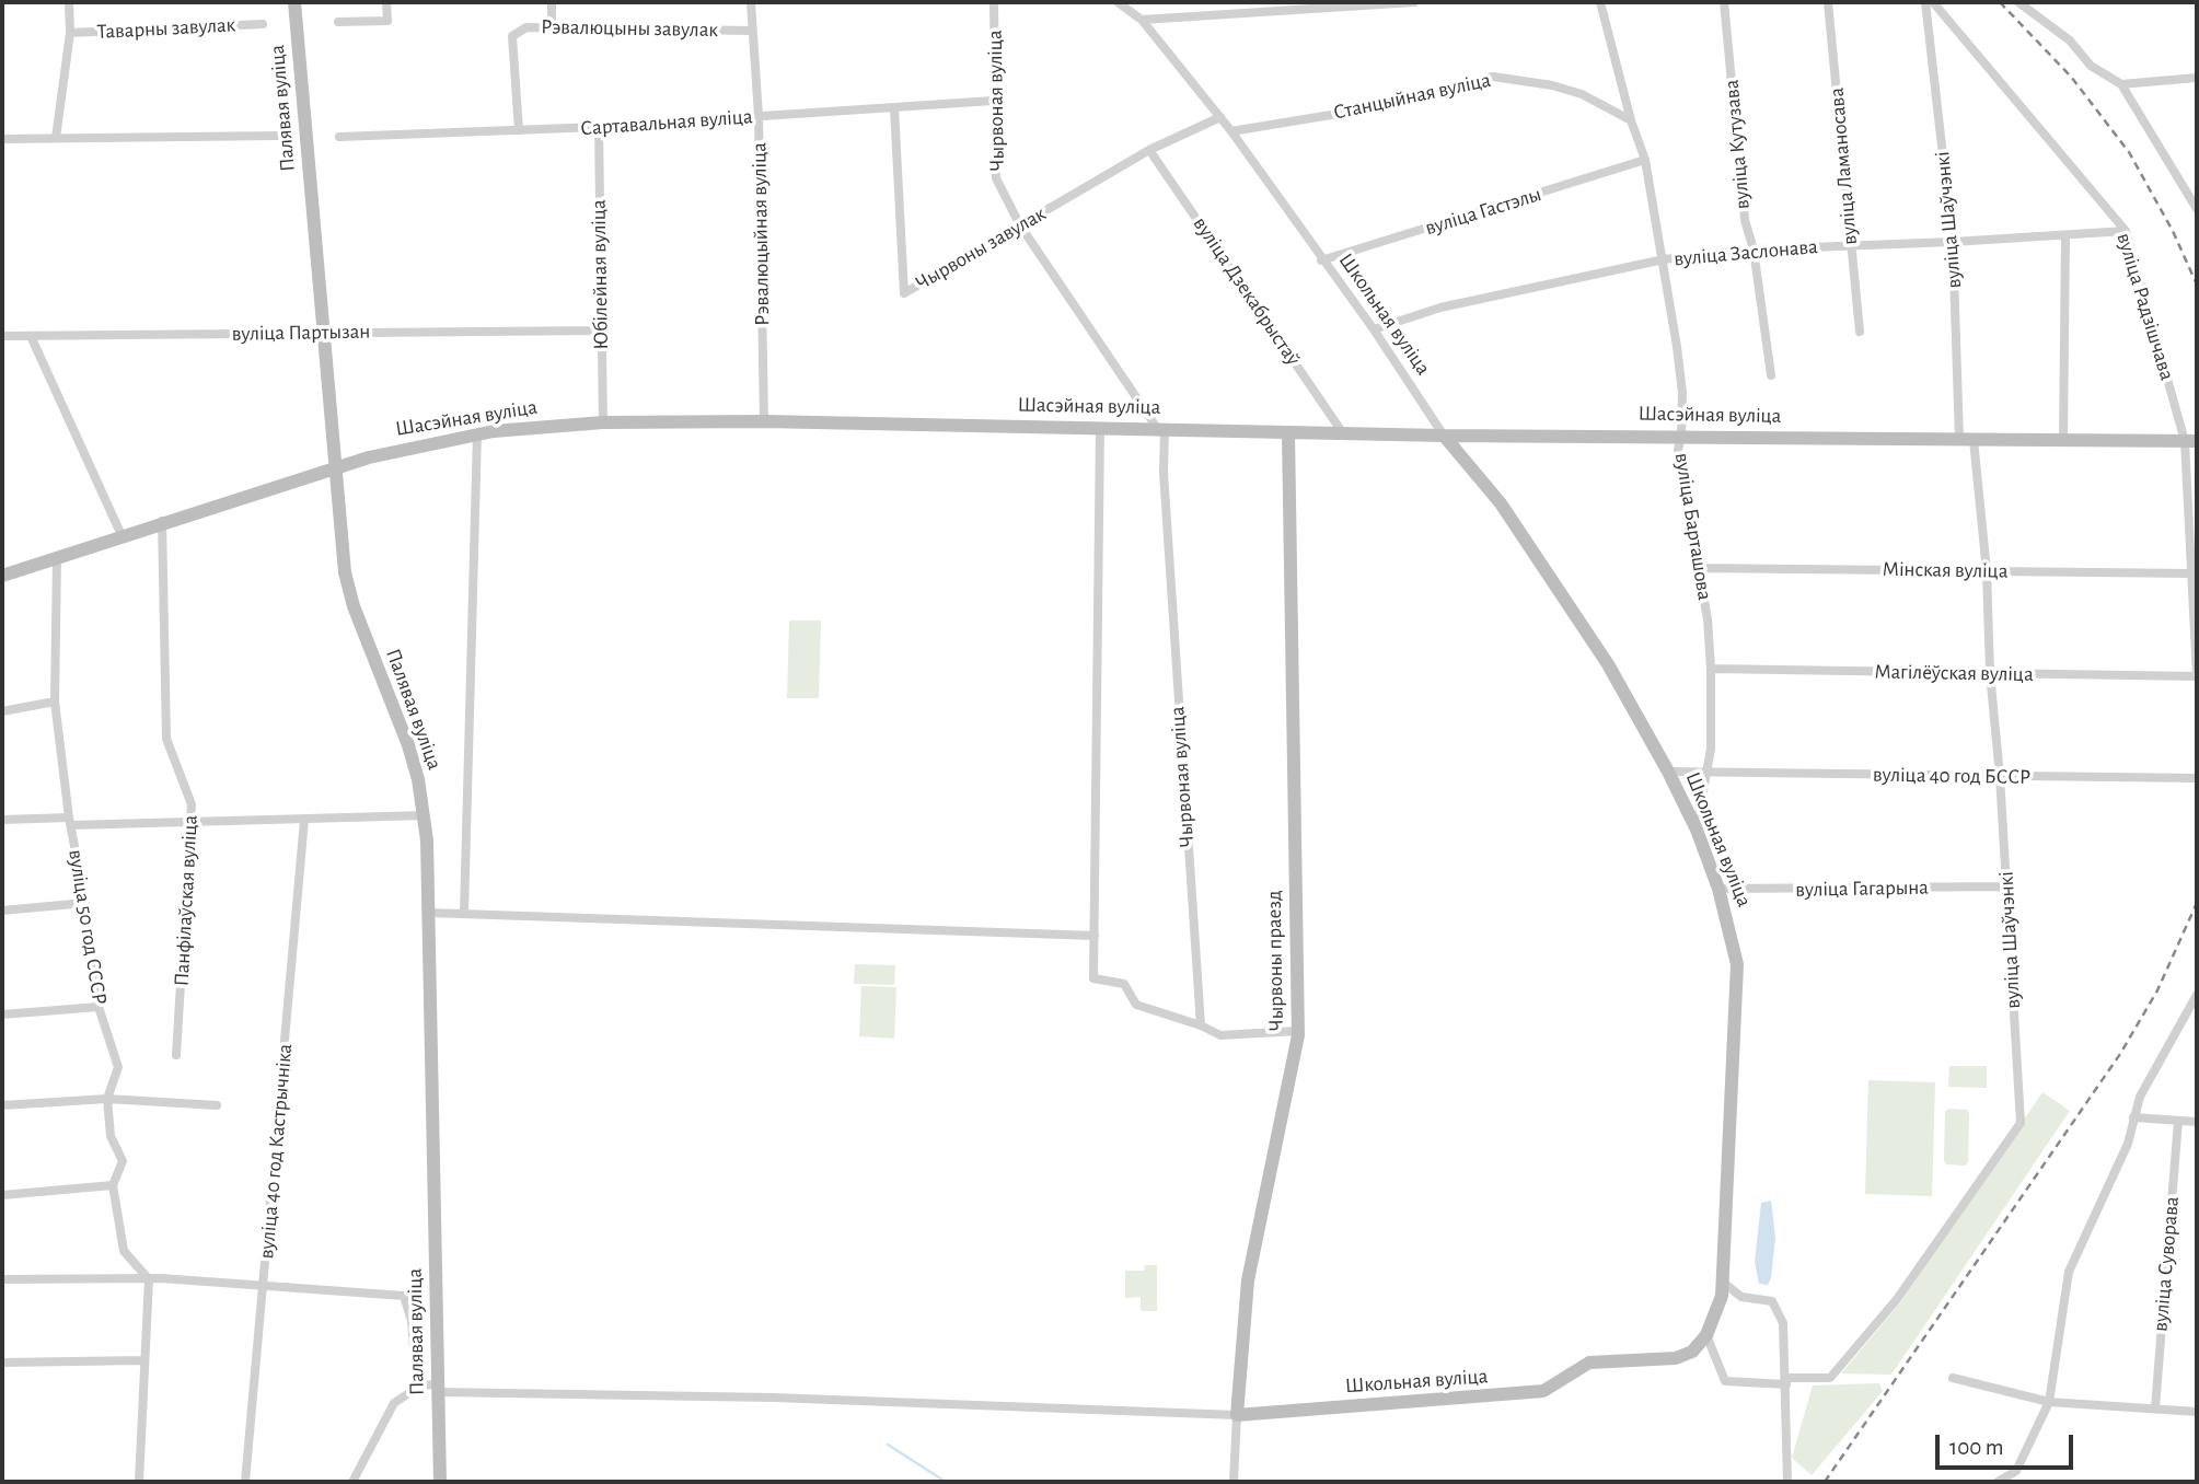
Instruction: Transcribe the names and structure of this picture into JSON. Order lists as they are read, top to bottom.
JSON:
{
  "streets": {
    "street": [
      "Таварны завулак",
      "Рэвалюцыны завулак",
      "Станцыйная вуліца",
      "Чырвоная вуліца",
      "Палявая вуліца",
      "Сартавальная вуліца",
      "вуліца Кутузава",
      "вуліца Ламаносава",
      "вуліца Гастэлы",
      "вуліца Шаўчэнкі",
      "Рэвалюцыйная вуліца",
      "Чырвоны завулак",
      "вуліца Заслонава",
      "Юбілейная вуліца",
      "вуліца Дзекабрыстаў",
      "вуліца Радзішчава",
      "Школьная вуліца",
      "вуліца Партызан",
      "Шасэйная вуліца",
      "вуліца Барташова",
      "Мінская вуліца",
      "Магілёўская вуліца",
      "вуліца 40 год БССР",
      "вуліца Гагарына",
      "Панфілаўская вуліца",
      "вуліца 50 год СССР",
      "Чырвоны праезд",
      "вуліца 40 год Кастрычніка",
      "вуліца Суворава"
    ]
  },
  "crossings": [
    ["Рэвалюцыны завулак", "Сартавальная вуліца"],
    ["Рэвалюцыны завулак", "Рэвалюцыйная вуліца"],
    ["Станцыйная вуліца", "Школьная вуліца"],
    ["Станцыйная вуліца", "вуліца Барташова"],
    ["Чырвоная вуліца", "Сартавальная вуліца"],
    ["Чырвоная вуліца", "Чырвоны завулак"],
    ["Чырвоная вуліца", "Шасэйная вуліца"],
    ["Палявая вуліца", "вуліца Партызан"],
    ["Палявая вуліца", "Шасэйная вуліца"],
    ["Сартавальная вуліца", "Рэвалюцыйная вуліца"],
    ["Сартавальная вуліца", "Чырвоны завулак"],
    ["Сартавальная вуліца", "Юбілейная вуліца"],
    ["вуліца Кутузава", "вуліца Заслонава"],
    ["вуліца Ламаносава", "вуліца Заслонава"],
    ["вуліца Гастэлы", "Школьная вуліца"],
    ["вуліца Гастэлы", "вуліца Барташова"],
    ["вуліца Шаўчэнкі", "вуліца Заслонава"],
    ["вуліца Шаўчэнкі", "Шасэйная вуліца"],
    ["вуліца Шаўчэнкі", "Мінская вуліца"],
    ["вуліца Шаўчэнкі", "Магілёўская вуліца"],
    ["вуліца Шаўчэнкі", "вуліца 40 год БССР"],
    ["вуліца Шаўчэнкі", "вуліца Гагарына"],
    ["Рэвалюцыйная вуліца", "Шасэйная вуліца"],
    ["Чырвоны завулак", "вуліца Дзекабрыстаў"],
    ["Чырвоны завулак", "Школьная вуліца"],
    ["вуліца Заслонава", "вуліца Радзішчава"],
    ["вуліца Заслонава", "Школьная вуліца"],
    ["вуліца Заслонава", "вуліца Барташова"],
    ["Юбілейная вуліца", "вуліца Партызан"],
    ["Юбілейная вуліца", "Шасэйная вуліца"],
    ["вуліца Дзекабрыстаў", "Шасэйная вуліца"],
    ["вуліца Радзішчава", "Шасэйная вуліца"],
    ["вуліца Радзішчава", "Мінская вуліца"],
    ["вуліца Радзішчава", "Магілёўская вуліца"],
    ["Школьная вуліца", "Шасэйная вуліца"],
    ["Школьная вуліца", "вуліца Барташова"],
    ["Школьная вуліца", "вуліца 40 год БССР"],
    ["Школьная вуліца", "вуліца Гагарына"],
    ["Школьная вуліца", "Чырвоны праезд"],
    ["Шасэйная вуліца", "вуліца Барташова"],
    ["Шасэйная вуліца", "Панфілаўская вуліца"],
    ["Шасэйная вуліца", "вуліца 50 год СССР"],
    ["Шасэйная вуліца", "Чырвоны праезд"],
    ["вуліца Барташова", "Мінская вуліца"],
    ["вуліца Барташова", "Магілёўская вуліца"],
    ["вуліца Барташова", "вуліца 40 год БССР"]
  ],
  "scale_bar": "100 m"
}
